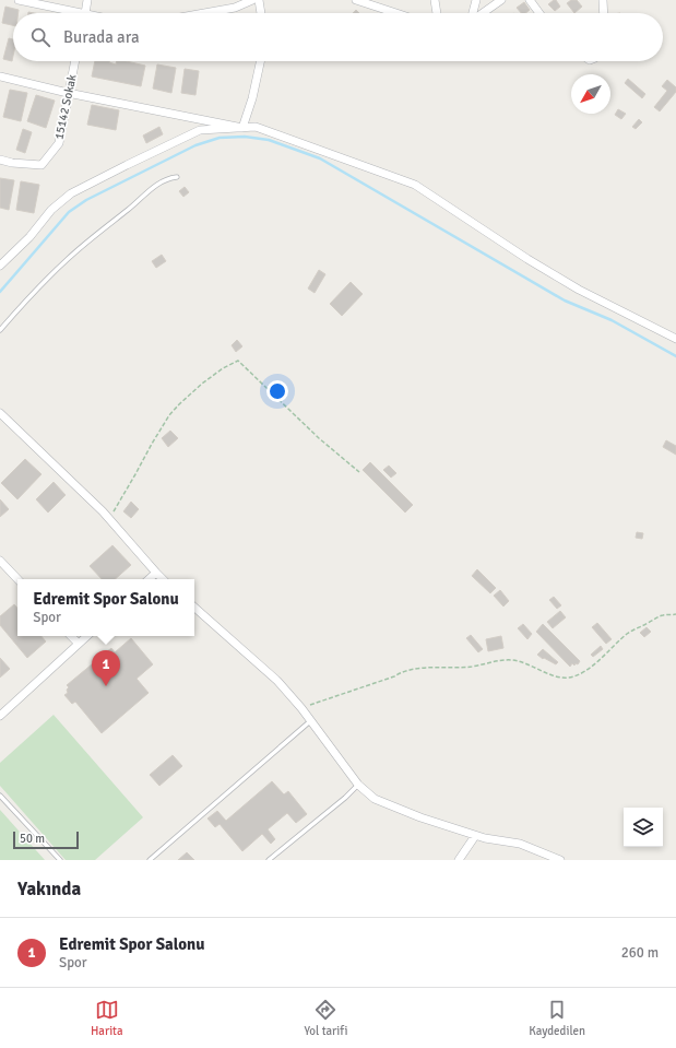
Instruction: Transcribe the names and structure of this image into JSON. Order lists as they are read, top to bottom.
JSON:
{
  "streets": {
    "street": ["15142 Sokak"]
  },
  "scale_bar": "50 m",
  "north": "bottom left",
  "page": {
    "search": "Burada ara",
    "popup": ["Edremit Spor Salonu", "Spor"],
    "pins": "1",
    "scale": "50 m",
    "heading": "Yakında",
    "list": [
      {
        "mark": "1",
        "name": "Edremit Spor Salonu",
        "note": "Spor",
        "value": "260 m"
      }
    ],
    "nav": ["Harita", "Yol tarifi", "Kaydedilen"]
  }
}
